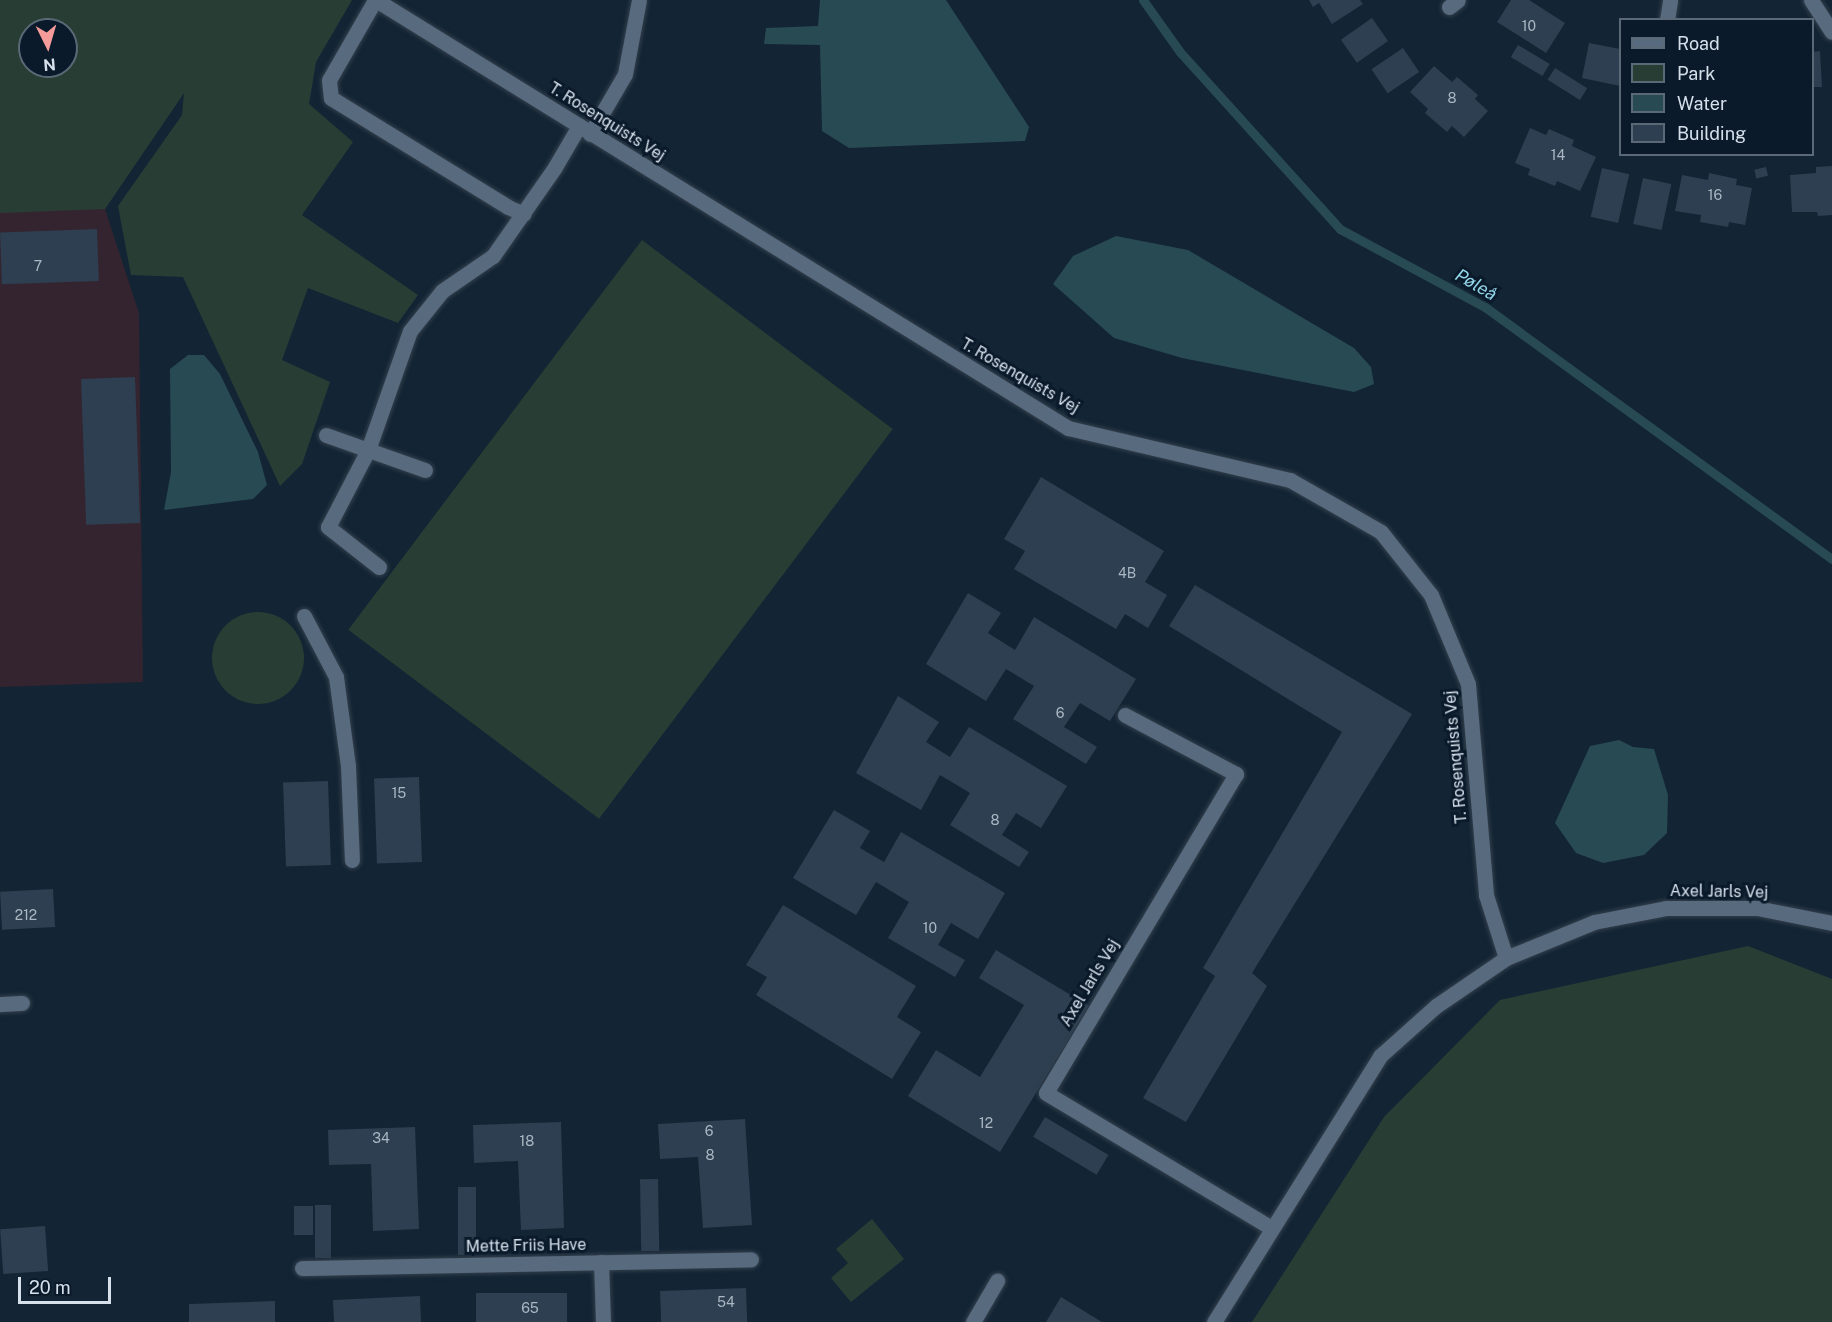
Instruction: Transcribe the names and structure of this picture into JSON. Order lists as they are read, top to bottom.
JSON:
{
  "streets": {
    "street": ["T. Rosenquists Vej", "Axel Jarls Vej", "Mette Friis Have"]
  },
  "crossings": [
    ["T. Rosenquists Vej", "Axel Jarls Vej"]
  ],
  "water": ["Pøleå"],
  "house_numbers": [
    "10",
    "8",
    "14",
    "16",
    "7",
    "4B",
    "6",
    "15",
    "8",
    "212",
    "10",
    "12",
    "6",
    "34",
    "18",
    "8",
    "54",
    "65"
  ],
  "legend": [
    "Road",
    "Park",
    "Water",
    "Building"
  ],
  "scale_bar": "20 m",
  "north": "bottom"
}
